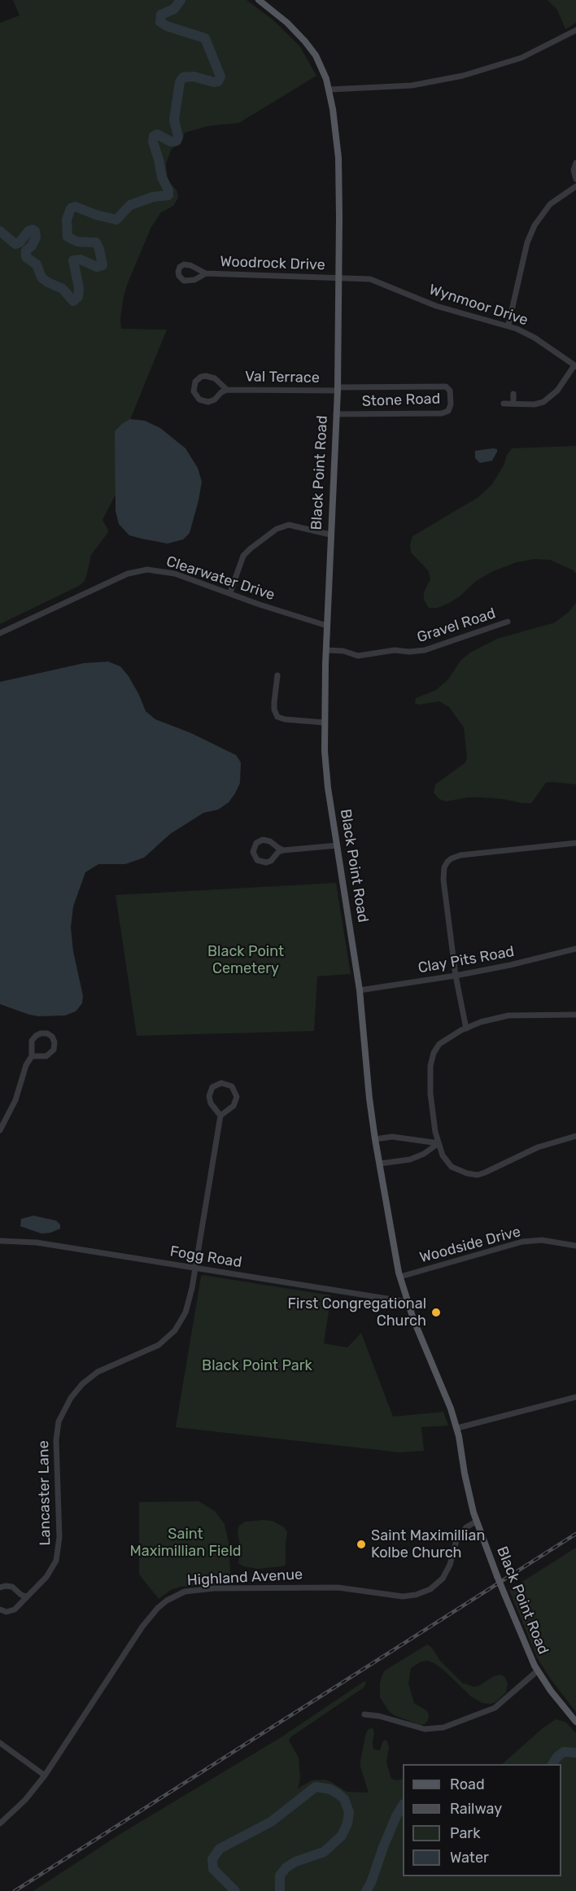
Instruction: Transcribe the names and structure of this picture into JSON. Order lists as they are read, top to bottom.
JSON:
{
  "streets": {
    "main road": ["Black Point Road"],
    "street": [
      "Woodrock Drive",
      "Wynmoor Drive",
      "Val Terrace",
      "Stone Road",
      "Clearwater Drive",
      "Gravel Road",
      "Clay Pits Road",
      "Woodside Drive",
      "Fogg Road",
      "Lancaster Lane",
      "Highland Avenue"
    ]
  },
  "crossings": [
    ["Woodrock Drive", "Wynmoor Drive"],
    ["Woodrock Drive", "Black Point Road"],
    ["Wynmoor Drive", "Black Point Road"],
    ["Val Terrace", "Stone Road"],
    ["Val Terrace", "Black Point Road"],
    ["Stone Road", "Black Point Road"],
    ["Black Point Road", "Clearwater Drive"],
    ["Black Point Road", "Gravel Road"],
    ["Black Point Road", "Clay Pits Road"],
    ["Black Point Road", "Woodside Drive"],
    ["Black Point Road", "Fogg Road"],
    ["Black Point Road", "Highland Avenue"],
    ["Fogg Road", "Lancaster Lane"]
  ],
  "parks": ["Black Point Cemetery", "Black Point Park", "Saint Maximillian Field"],
  "places": ["First Congregational Church", "Saint Maximillian Kolbe Church"],
  "legend": [
    "Road",
    "Railway",
    "Park",
    "Water"
  ]
}
